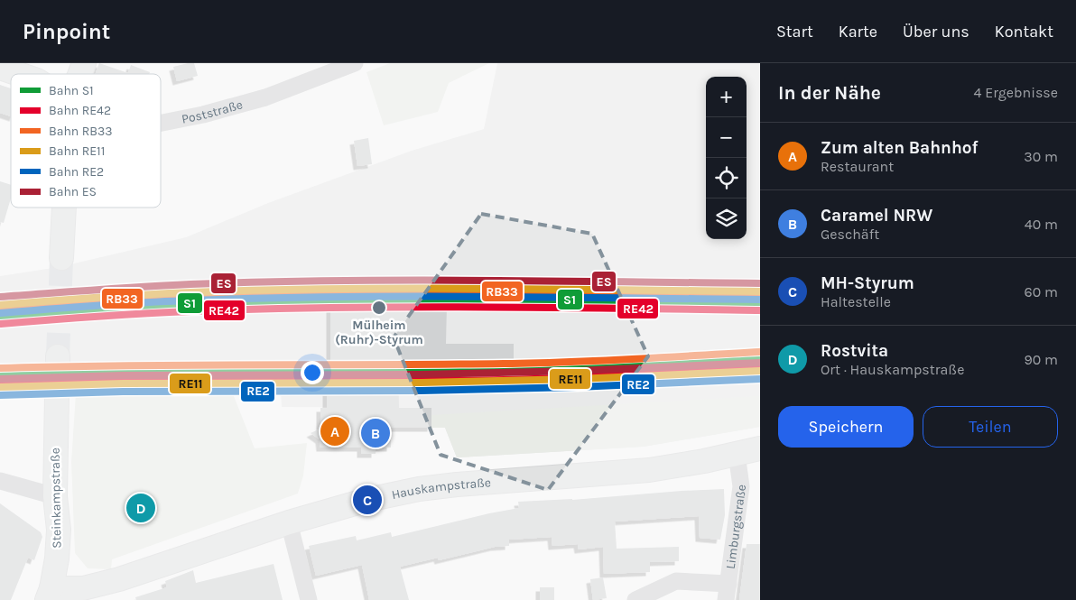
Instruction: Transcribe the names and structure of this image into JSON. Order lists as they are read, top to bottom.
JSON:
{
  "streets": {
    "street": [
      "Poststraße",
      "Hauskampstraße",
      "Steinkampstraße",
      "Limburgstraße"
    ]
  },
  "crossings": [
    ["Hauskampstraße", "Steinkampstraße"],
    ["Hauskampstraße", "Limburgstraße"]
  ],
  "places": ["Mülheim (Ruhr)-Styrum"],
  "lines": [
    "rail line ES",
    "rail line RE11",
    "rail line RB33",
    "rail line RE2",
    "rail line S1",
    "rail line RE42"
  ],
  "legend": [
    "Bahn S1",
    "Bahn RE42",
    "Bahn RB33",
    "Bahn RE11",
    "Bahn RE2",
    "Bahn ES"
  ],
  "page": {
    "header": "Pinpoint",
    "nav": [
      "Start",
      "Karte",
      "Über uns",
      "Kontakt"
    ],
    "heading": ["In der Nähe", "4 Ergebnisse"],
    "map_buttons": ["+", "−"],
    "list": [
      {
        "mark": "A",
        "name": "Zum alten Bahnhof",
        "note": "Restaurant",
        "value": "30 m"
      },
      {
        "mark": "B",
        "name": "Caramel NRW",
        "note": "Geschäft",
        "value": "40 m"
      },
      {
        "mark": "C",
        "name": "MH-Styrum",
        "note": "Haltestelle",
        "value": "60 m"
      },
      {
        "mark": "D",
        "name": "Rostvita",
        "note": "Ort · Hauskampstraße",
        "value": "90 m"
      }
    ],
    "buttons": ["Speichern", "Teilen"],
    "pins": [
      "A",
      "B",
      "C",
      "D"
    ]
  }
}
